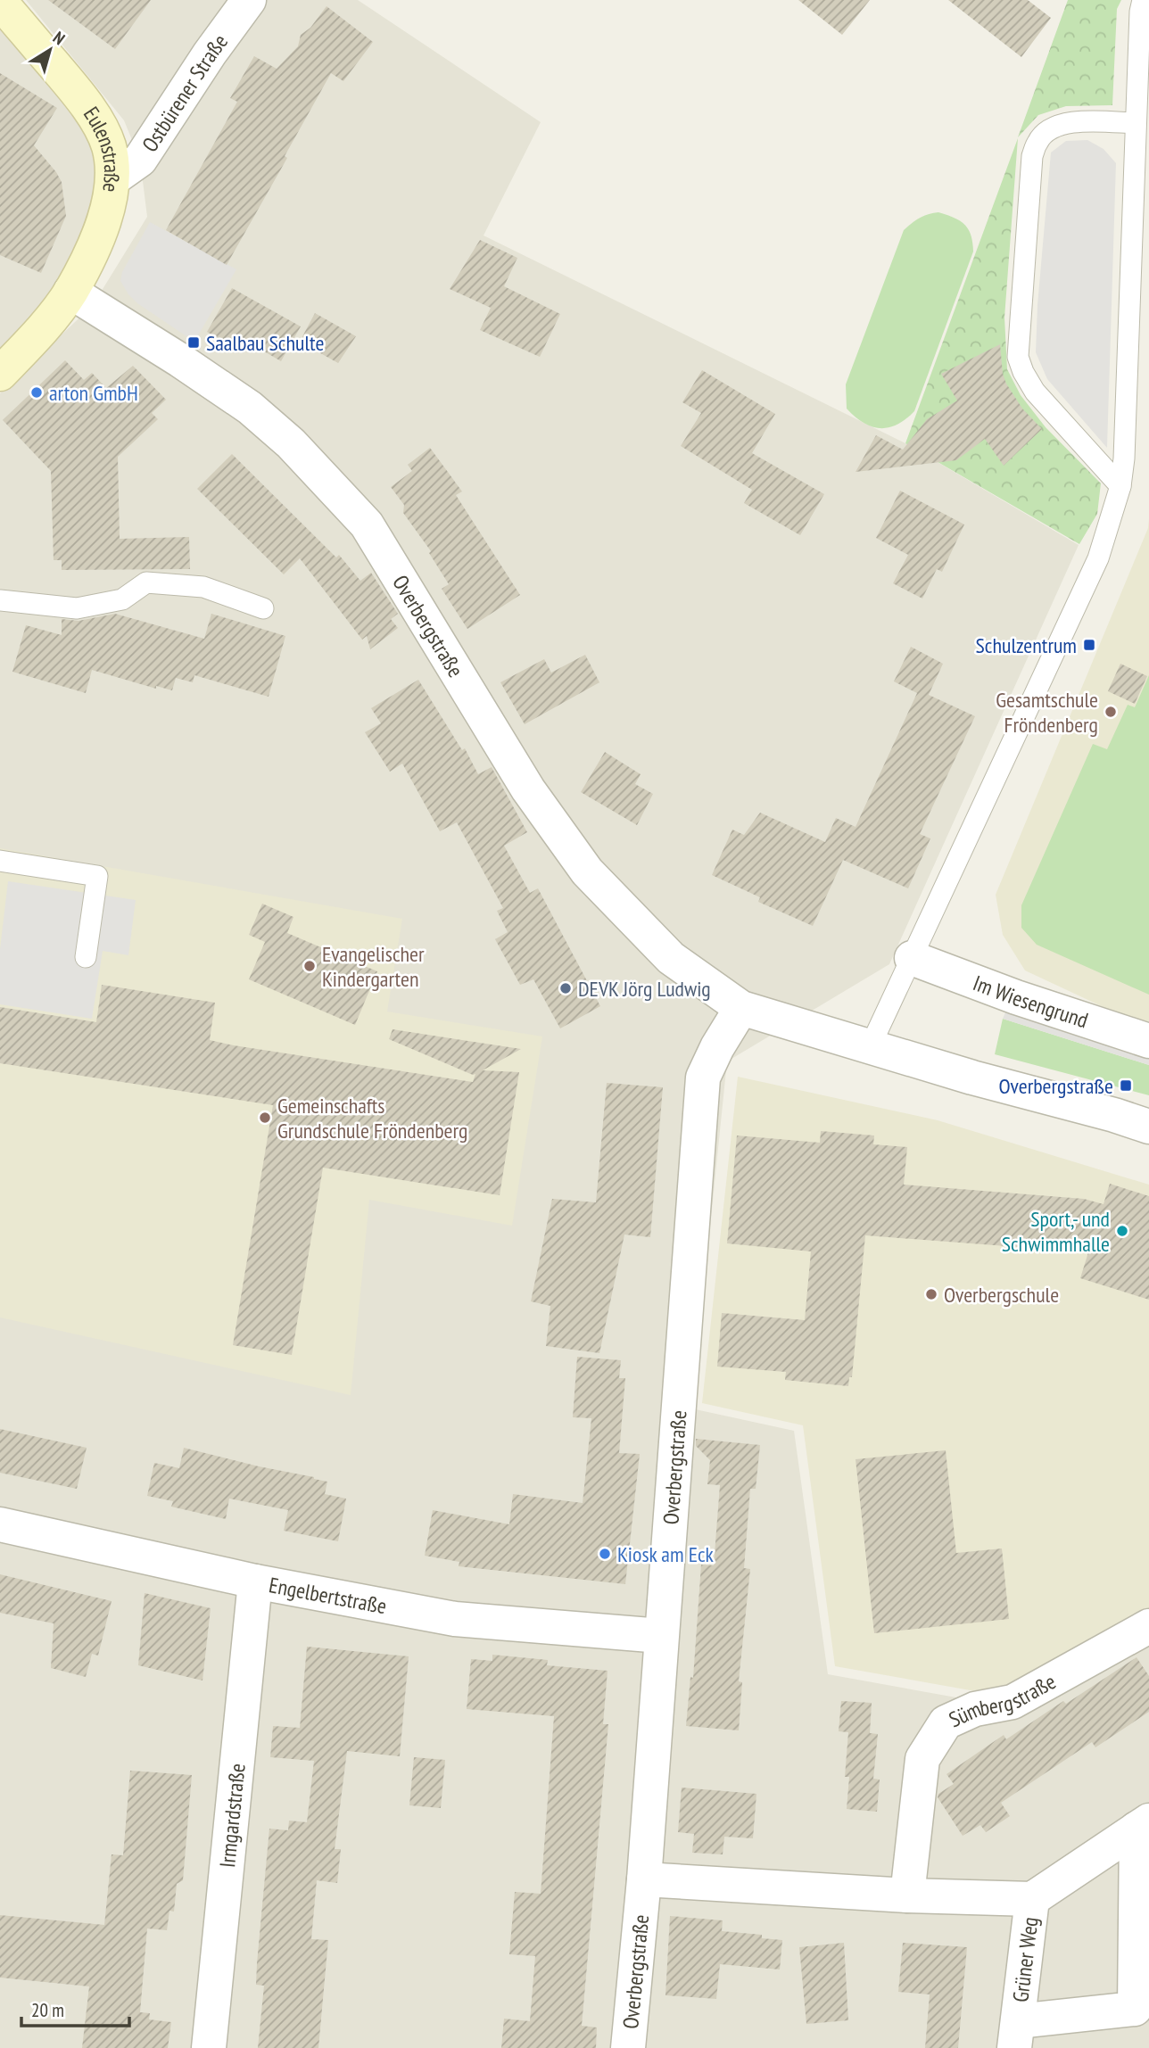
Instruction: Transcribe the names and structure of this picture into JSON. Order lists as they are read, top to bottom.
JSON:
{
  "streets": {
    "main road": ["Eulenstraße"],
    "street": [
      "Ostbürener Straße",
      "Overbergstraße",
      "Im Wiesengrund",
      "Engelbertstraße",
      "Sümbergstraße",
      "Irmgardstraße",
      "Grüner Weg"
    ]
  },
  "crossings": [
    ["Ostbürener Straße", "Eulenstraße"],
    ["Eulenstraße", "Overbergstraße"],
    ["Overbergstraße", "Engelbertstraße"],
    ["Engelbertstraße", "Irmgardstraße"]
  ],
  "places": {
    "transit": ["Saalbau Schulte", "Schulzentrum", "Overbergstraße"],
    "other": [
      "arton GmbH",
      "Gesamtschule Fröndenberg",
      "Evangelischer Kindergarten",
      "DEVK Jörg Ludwig",
      "Gemeinschafts Grundschule Fröndenberg",
      "Sport,- und Schwimmhalle",
      "Overbergschule",
      "Kiosk am Eck"
    ]
  },
  "scale_bar": "20 m",
  "north": "top right"
}
